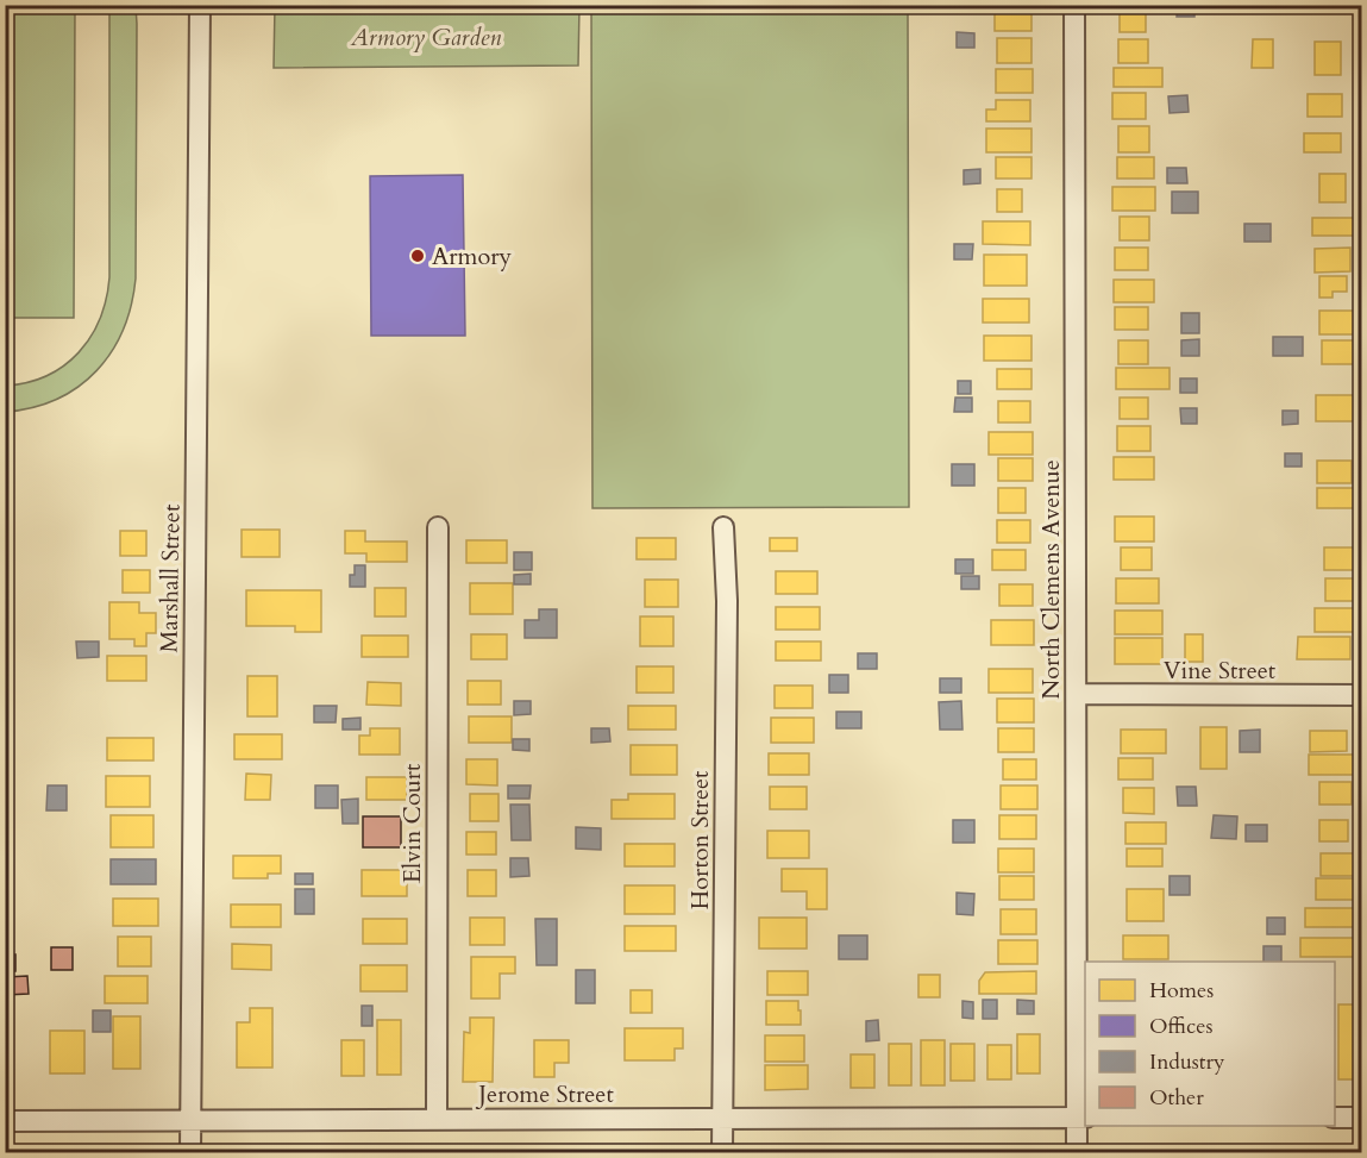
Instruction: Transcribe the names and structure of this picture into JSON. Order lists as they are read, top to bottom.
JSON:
{
  "streets": {
    "street": [
      "Marshall Street",
      "North Clemens Avenue",
      "Vine Street",
      "Elvin Court",
      "Horton Street",
      "Jerome Street"
    ]
  },
  "crossings": [
    ["Marshall Street", "Jerome Street"],
    ["North Clemens Avenue", "Vine Street"],
    ["North Clemens Avenue", "Jerome Street"],
    ["Elvin Court", "Jerome Street"],
    ["Horton Street", "Jerome Street"]
  ],
  "parks": ["Armory Garden"],
  "places": ["Armory"],
  "legend": [
    "Homes",
    "Offices",
    "Industry",
    "Other"
  ]
}
